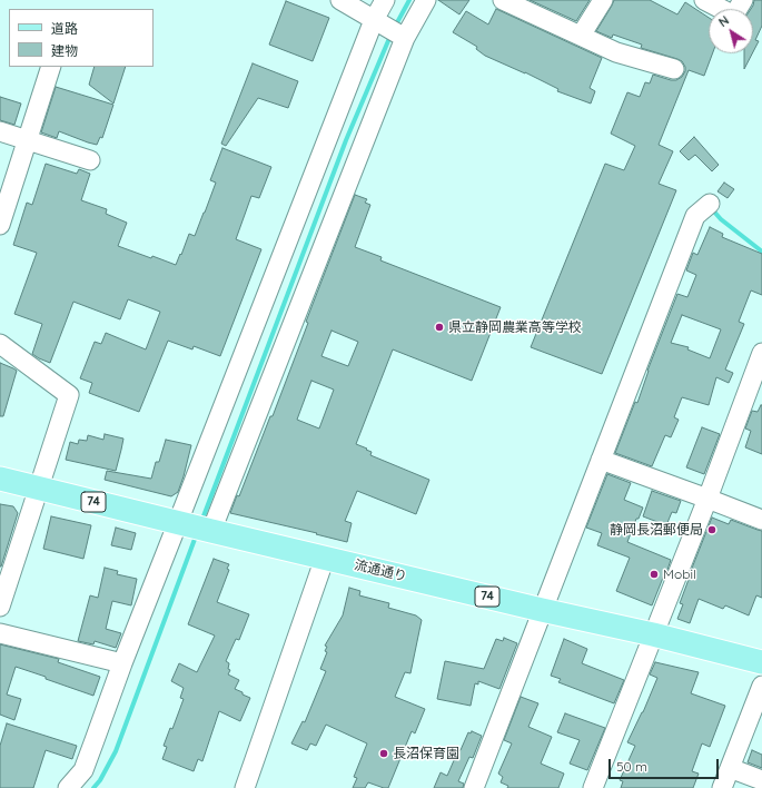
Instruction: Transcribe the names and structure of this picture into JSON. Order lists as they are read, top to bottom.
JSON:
{
  "streets": {
    "main road": ["74", "流通通り"]
  },
  "places": [
    "県立静岡農業高等学校",
    "静岡長沼郵便局",
    "Mobil",
    "長沼保育園"
  ],
  "legend": ["道路", "建物"],
  "scale_bar": "50 m",
  "north": "top left"
}
